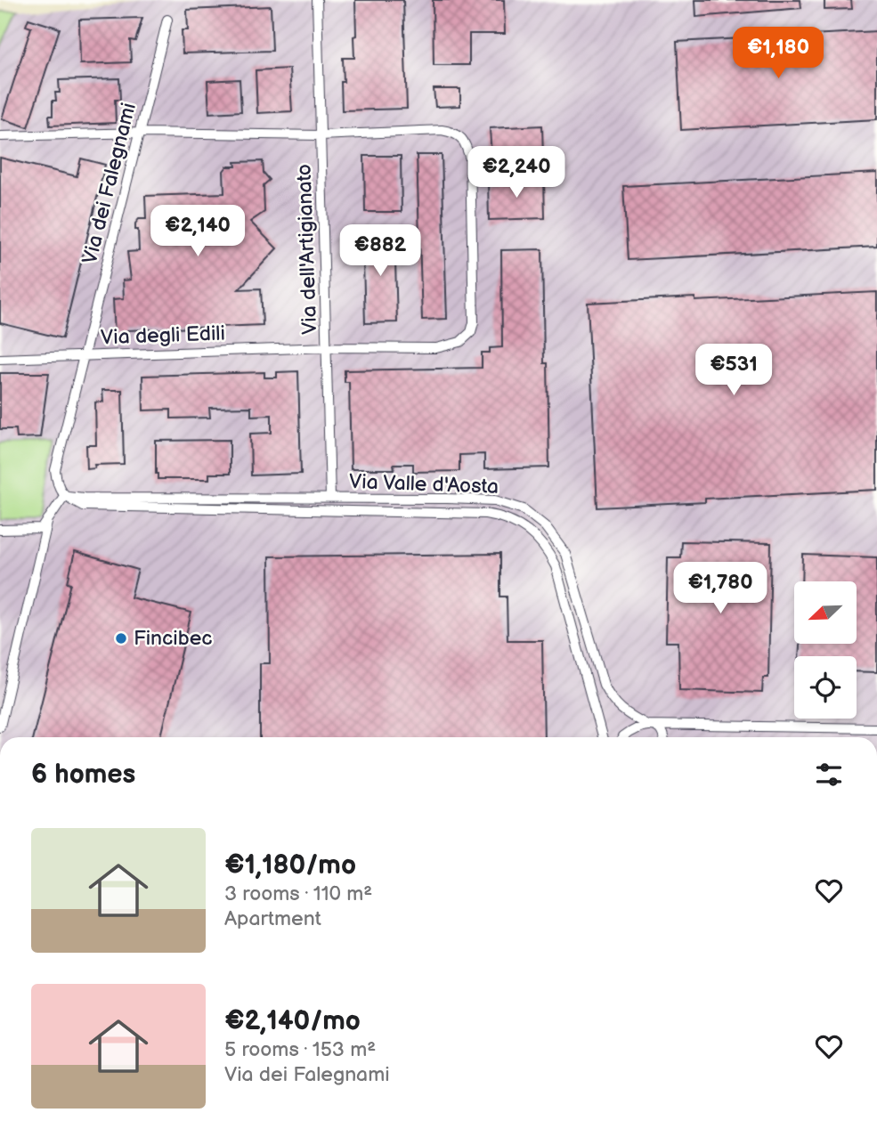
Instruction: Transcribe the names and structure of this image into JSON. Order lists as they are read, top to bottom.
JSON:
{
  "streets": {
    "street": [
      "Via dei Falegnami",
      "Via dell'Artigianato",
      "Via degli Edili",
      "Via Valle d'Aosta"
    ]
  },
  "crossings": [
    ["Via dei Falegnami", "Via degli Edili"],
    ["Via dell'Artigianato", "Via degli Edili"],
    ["Via dell'Artigianato", "Via Valle d'Aosta"]
  ],
  "places": ["Fincibec"],
  "north": "bottom left",
  "page": {
    "price": [
      "€1,180",
      "€2,240",
      "€2,140",
      "€882",
      "€531",
      "€1,780"
    ],
    "heading": "6 homes",
    "list": [
      {
        "name": "€1,180/mo",
        "note": "3 rooms · 110 m² · Apartment"
      },
      {
        "name": "€2,140/mo",
        "note": "5 rooms · 153 m² · Via dei Falegnami"
      }
    ]
  }
}
